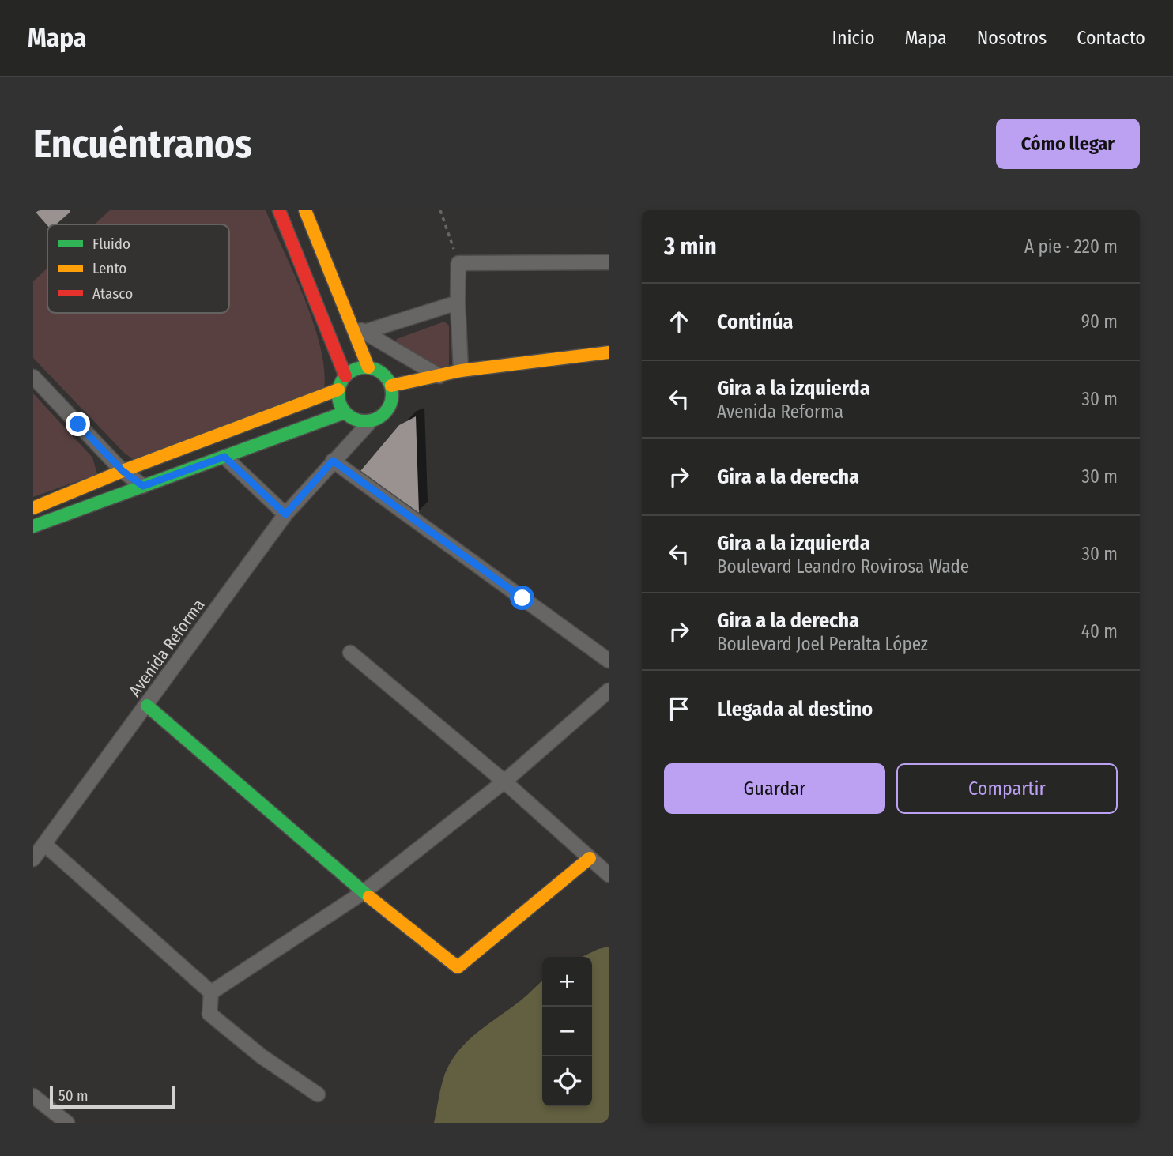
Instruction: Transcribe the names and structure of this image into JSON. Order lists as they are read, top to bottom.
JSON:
{
  "streets": {
    "street": ["Avenida Reforma"]
  },
  "legend": ["Fluido", "Lento", "Atasco"],
  "scale_bar": "50 m",
  "page": {
    "header": "Mapa",
    "nav": [
      "Inicio",
      "Mapa",
      "Nosotros",
      "Contacto"
    ],
    "buttons": [
      "Cómo llegar",
      ["Guardar", "Compartir"]
    ],
    "title": "Encuéntranos",
    "heading": ["3 min", "A pie · 220 m"],
    "list": [
      ["Continúa", "90 m"],
      ["Gira a la izquierda", "Avenida Reforma", "30 m"],
      ["Gira a la derecha", "30 m"],
      ["Gira a la izquierda", "Boulevard Leandro Rovirosa Wade", "30 m"],
      ["Gira a la derecha", "Boulevard Joel Peralta López", "40 m"],
      "Llegada al destino"
    ],
    "map_buttons": ["+", "−"],
    "scale": "50 m"
  }
}
